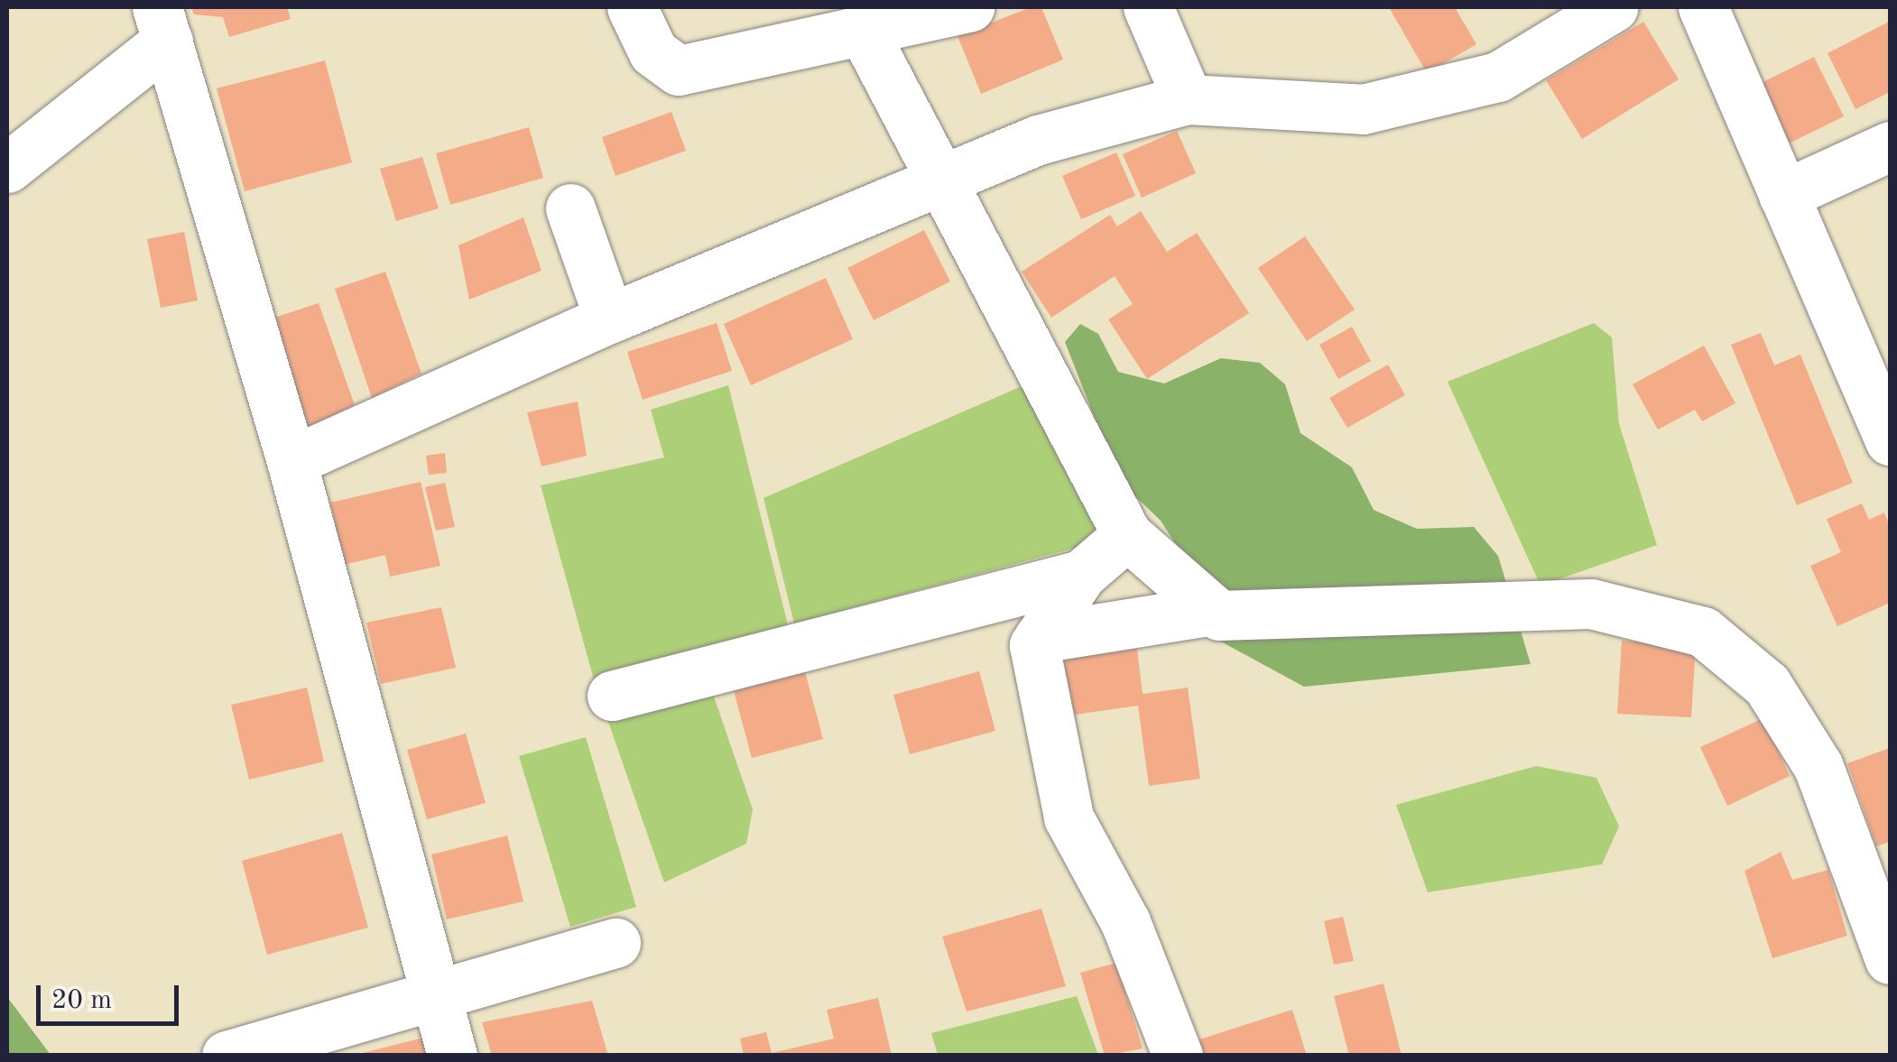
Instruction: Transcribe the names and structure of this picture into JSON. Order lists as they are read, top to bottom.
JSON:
{
  "scale_bar": "20 m"
}
